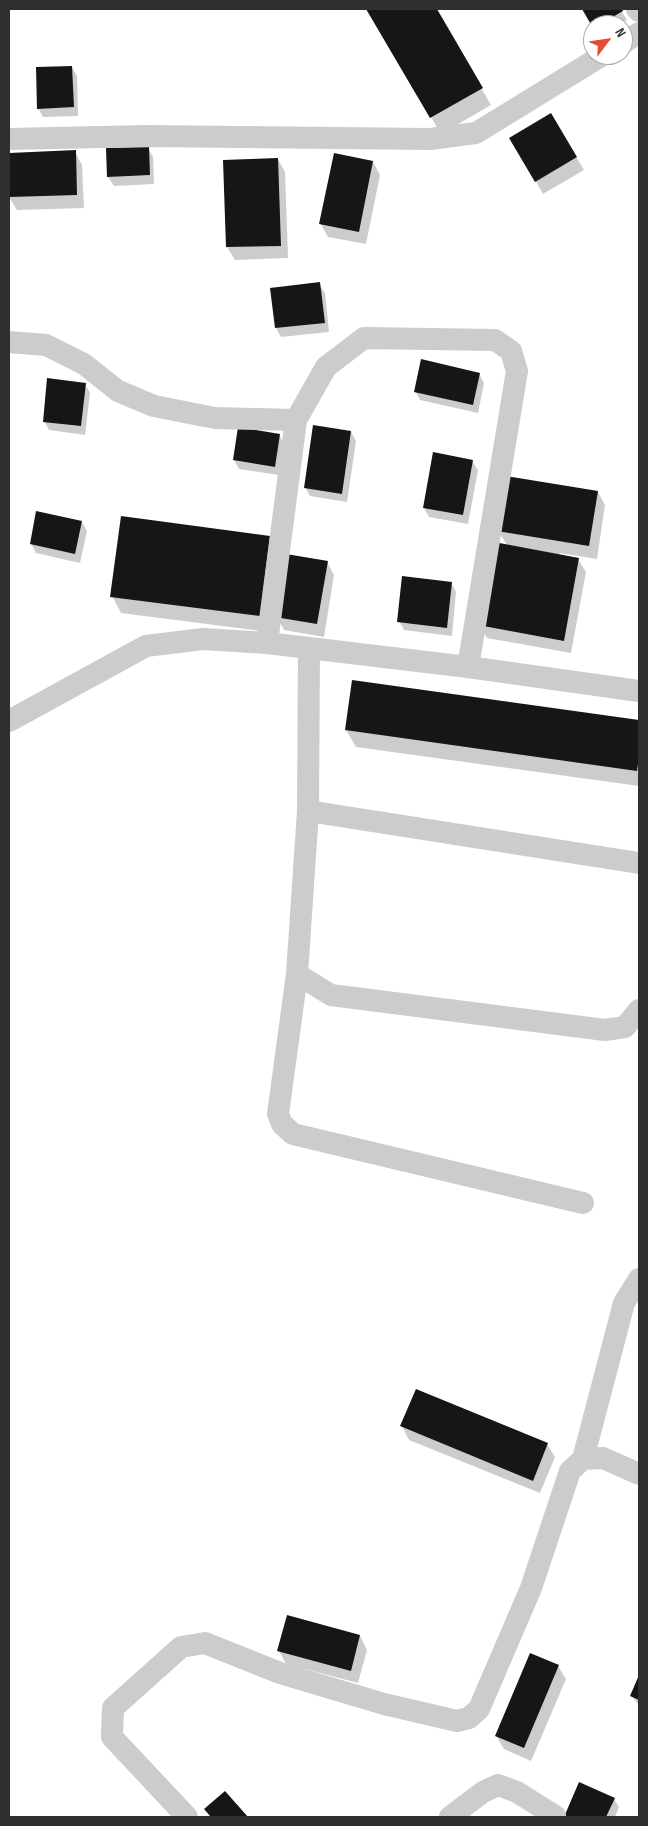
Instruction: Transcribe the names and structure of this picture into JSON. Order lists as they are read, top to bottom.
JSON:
{
  "north": "top right"
}
